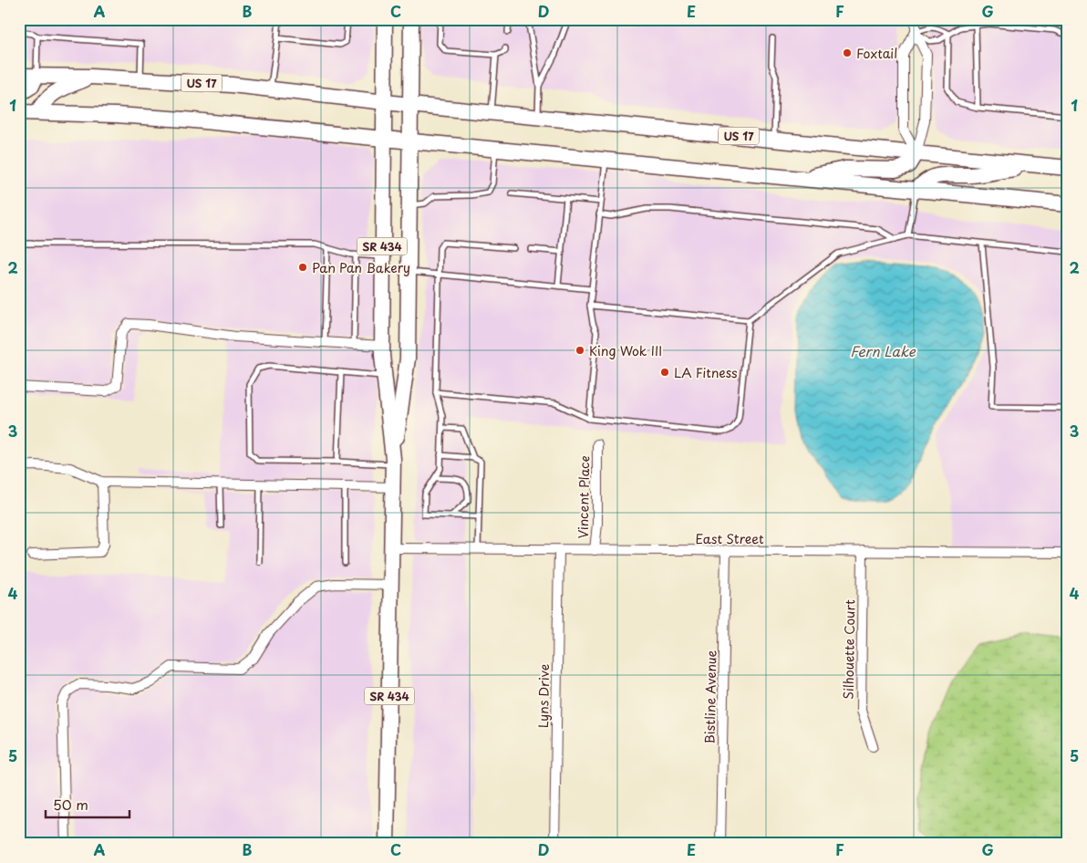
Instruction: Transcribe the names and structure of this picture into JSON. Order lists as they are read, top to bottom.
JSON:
{
  "streets": {
    "main road": ["US 17", "SR 434"],
    "street": [
      "Vincent Place",
      "East Street",
      "Silhouette Court",
      "Lyns Drive",
      "Bistline Avenue"
    ]
  },
  "crossings": [
    ["US 17", "SR 434"],
    ["SR 434", "East Street"],
    ["Vincent Place", "East Street"],
    ["East Street", "Silhouette Court"],
    ["East Street", "Lyns Drive"],
    ["East Street", "Bistline Avenue"]
  ],
  "water": ["Fern Lake"],
  "places": [
    "Foxtail",
    "Pan Pan Bakery",
    "King Wok III",
    "LA Fitness"
  ],
  "scale_bar": "50 m",
  "grid": {
    "columns": [
      "A",
      "B",
      "C",
      "D",
      "E",
      "F",
      "G"
    ],
    "rows": [
      "1",
      "2",
      "3",
      "4",
      "5"
    ]
  }
}
